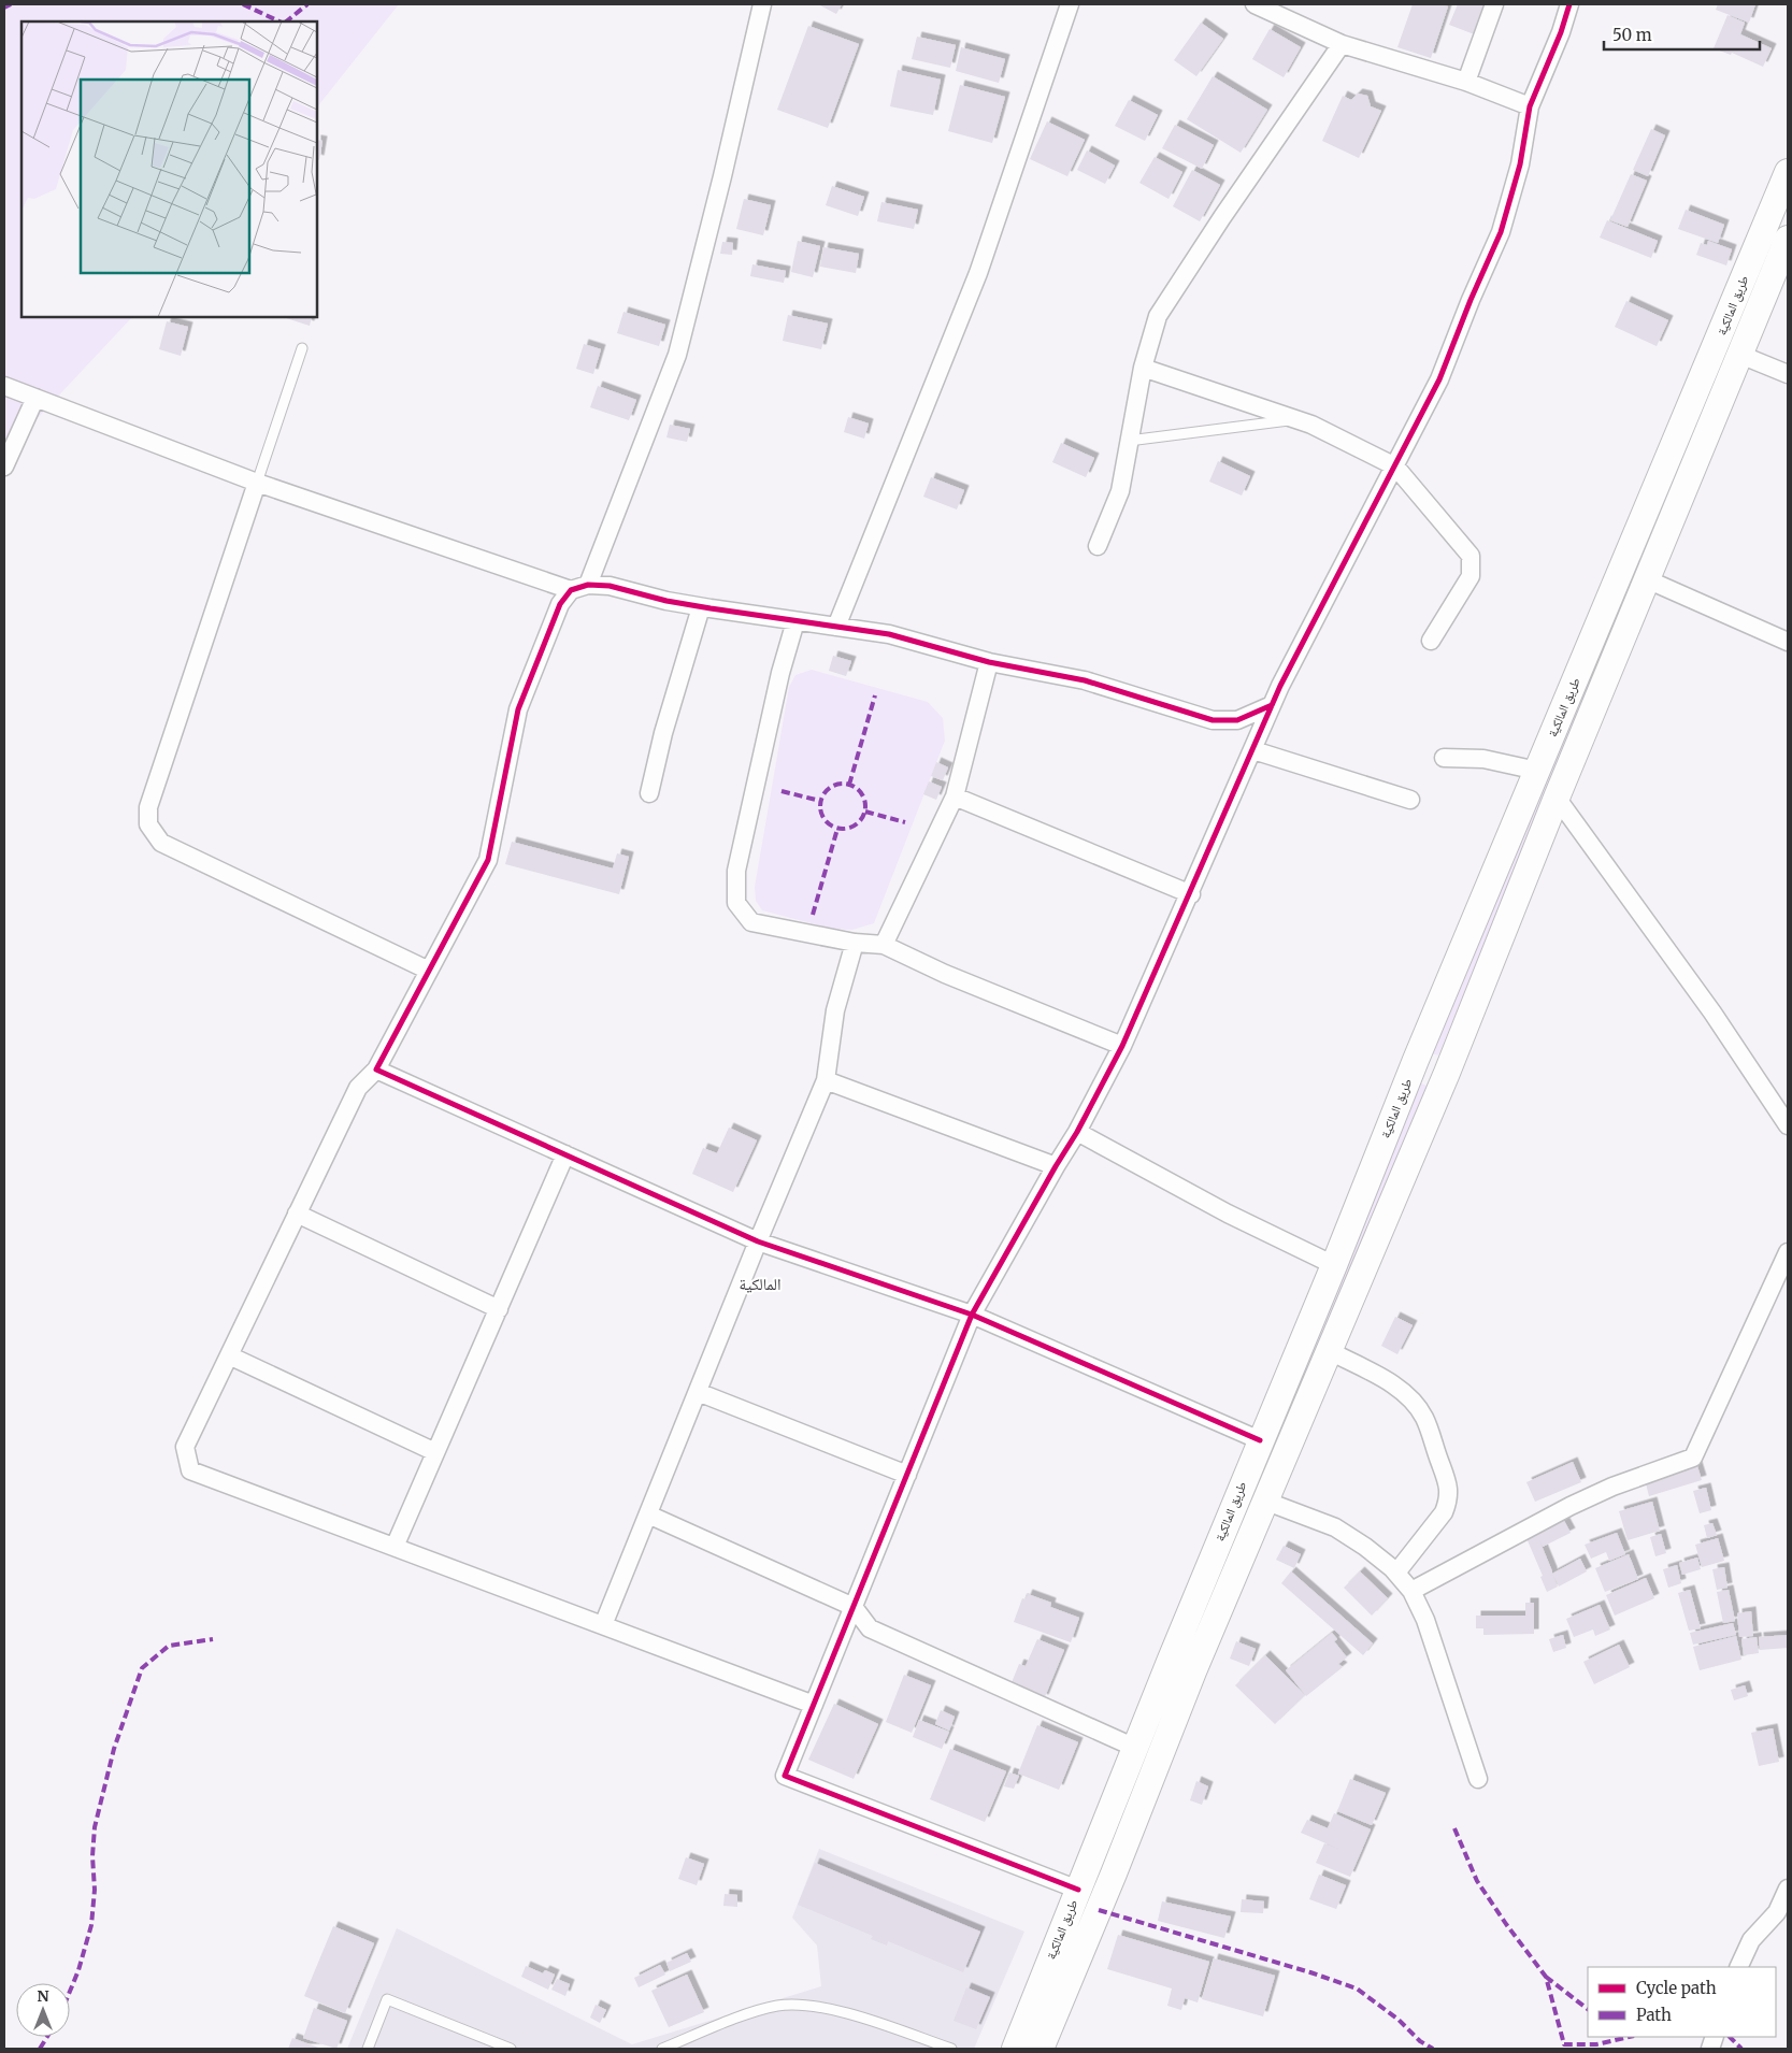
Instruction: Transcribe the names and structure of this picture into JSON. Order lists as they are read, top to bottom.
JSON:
{
  "streets": {
    "main road": ["طريق المالكية"]
  },
  "districts": ["المالكية"],
  "legend": ["Cycle path", "Path"],
  "scale_bar": "50 m",
  "north": "top"
}
